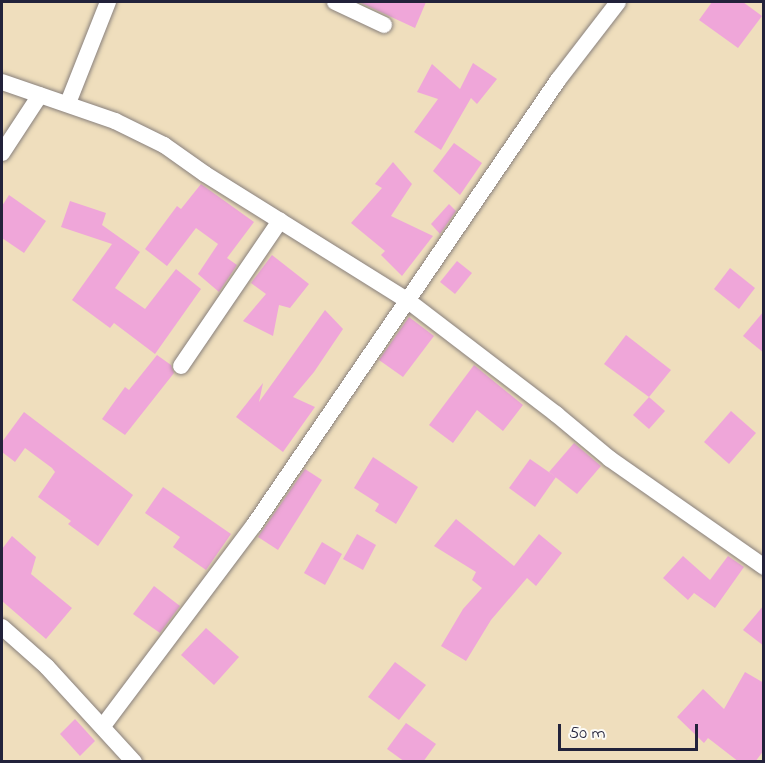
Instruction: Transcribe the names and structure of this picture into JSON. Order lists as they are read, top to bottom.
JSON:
{
  "scale_bar": "50 m"
}
